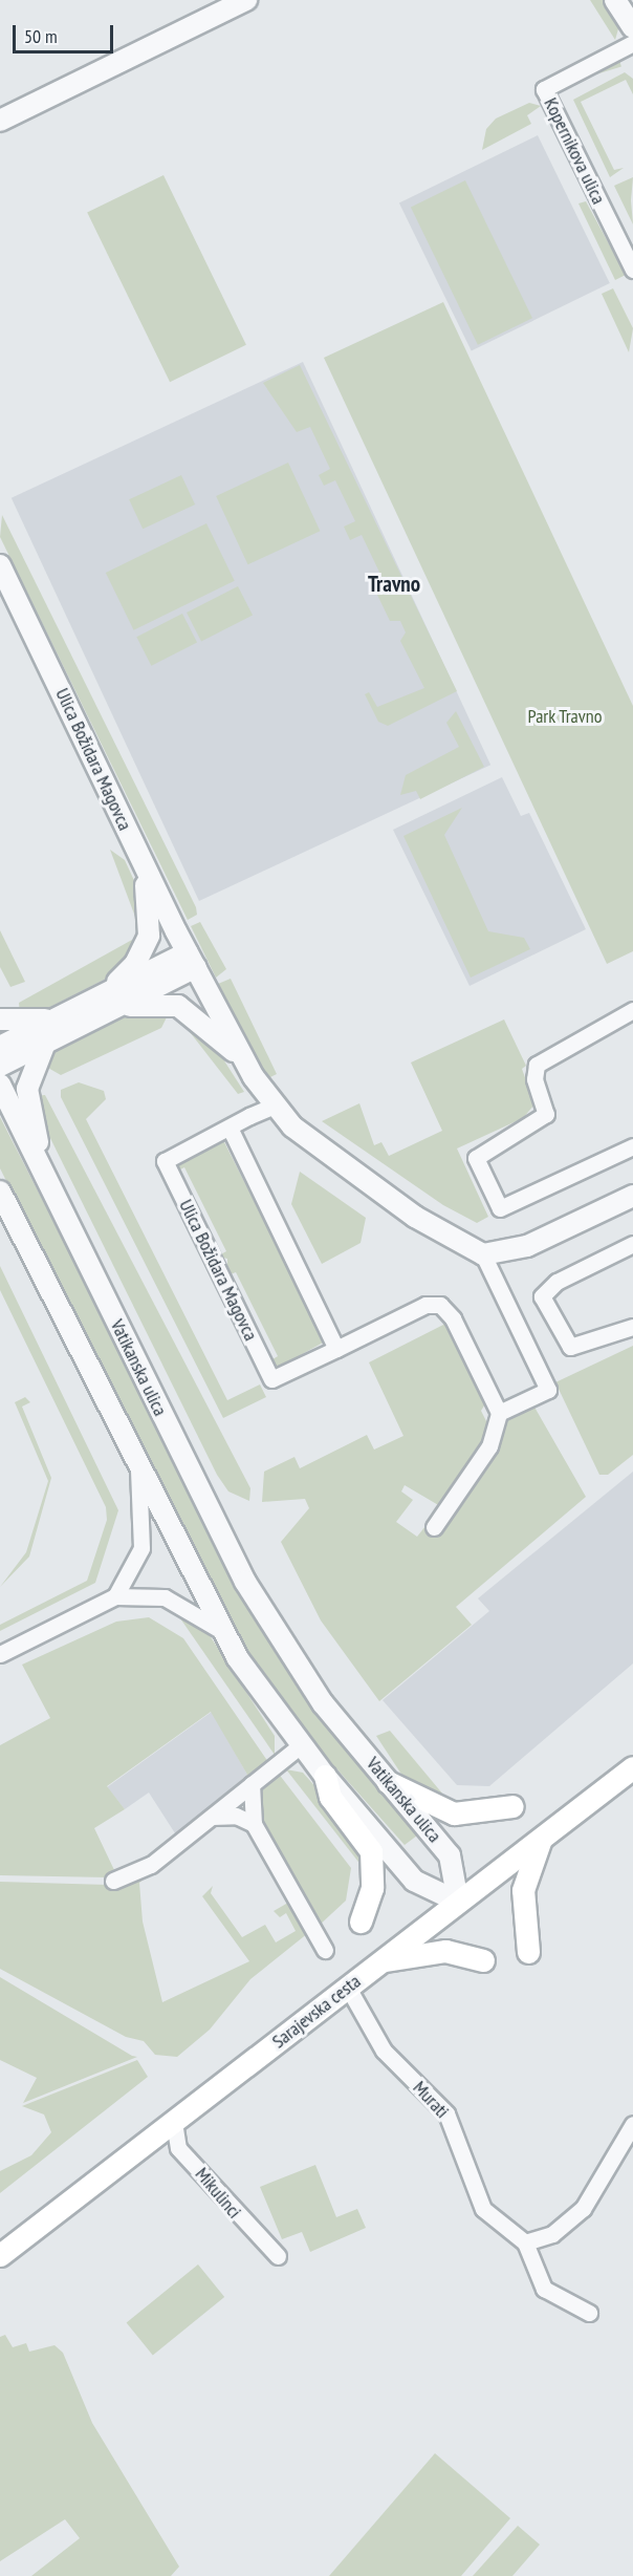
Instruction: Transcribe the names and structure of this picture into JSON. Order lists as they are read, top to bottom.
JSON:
{
  "streets": {
    "main road": ["Sarajevska cesta"],
    "street": [
      "Kopernikova ulica",
      "Ulica Božidara Magovca",
      "Vatikanska ulica",
      "Murati",
      "Mikulinci"
    ]
  },
  "crossings": [
    ["Vatikanska ulica", "Sarajevska cesta"],
    ["Sarajevska cesta", "Murati"],
    ["Sarajevska cesta", "Mikulinci"]
  ],
  "districts": ["Travno"],
  "parks": ["Park Travno"],
  "scale_bar": "50 m"
}
